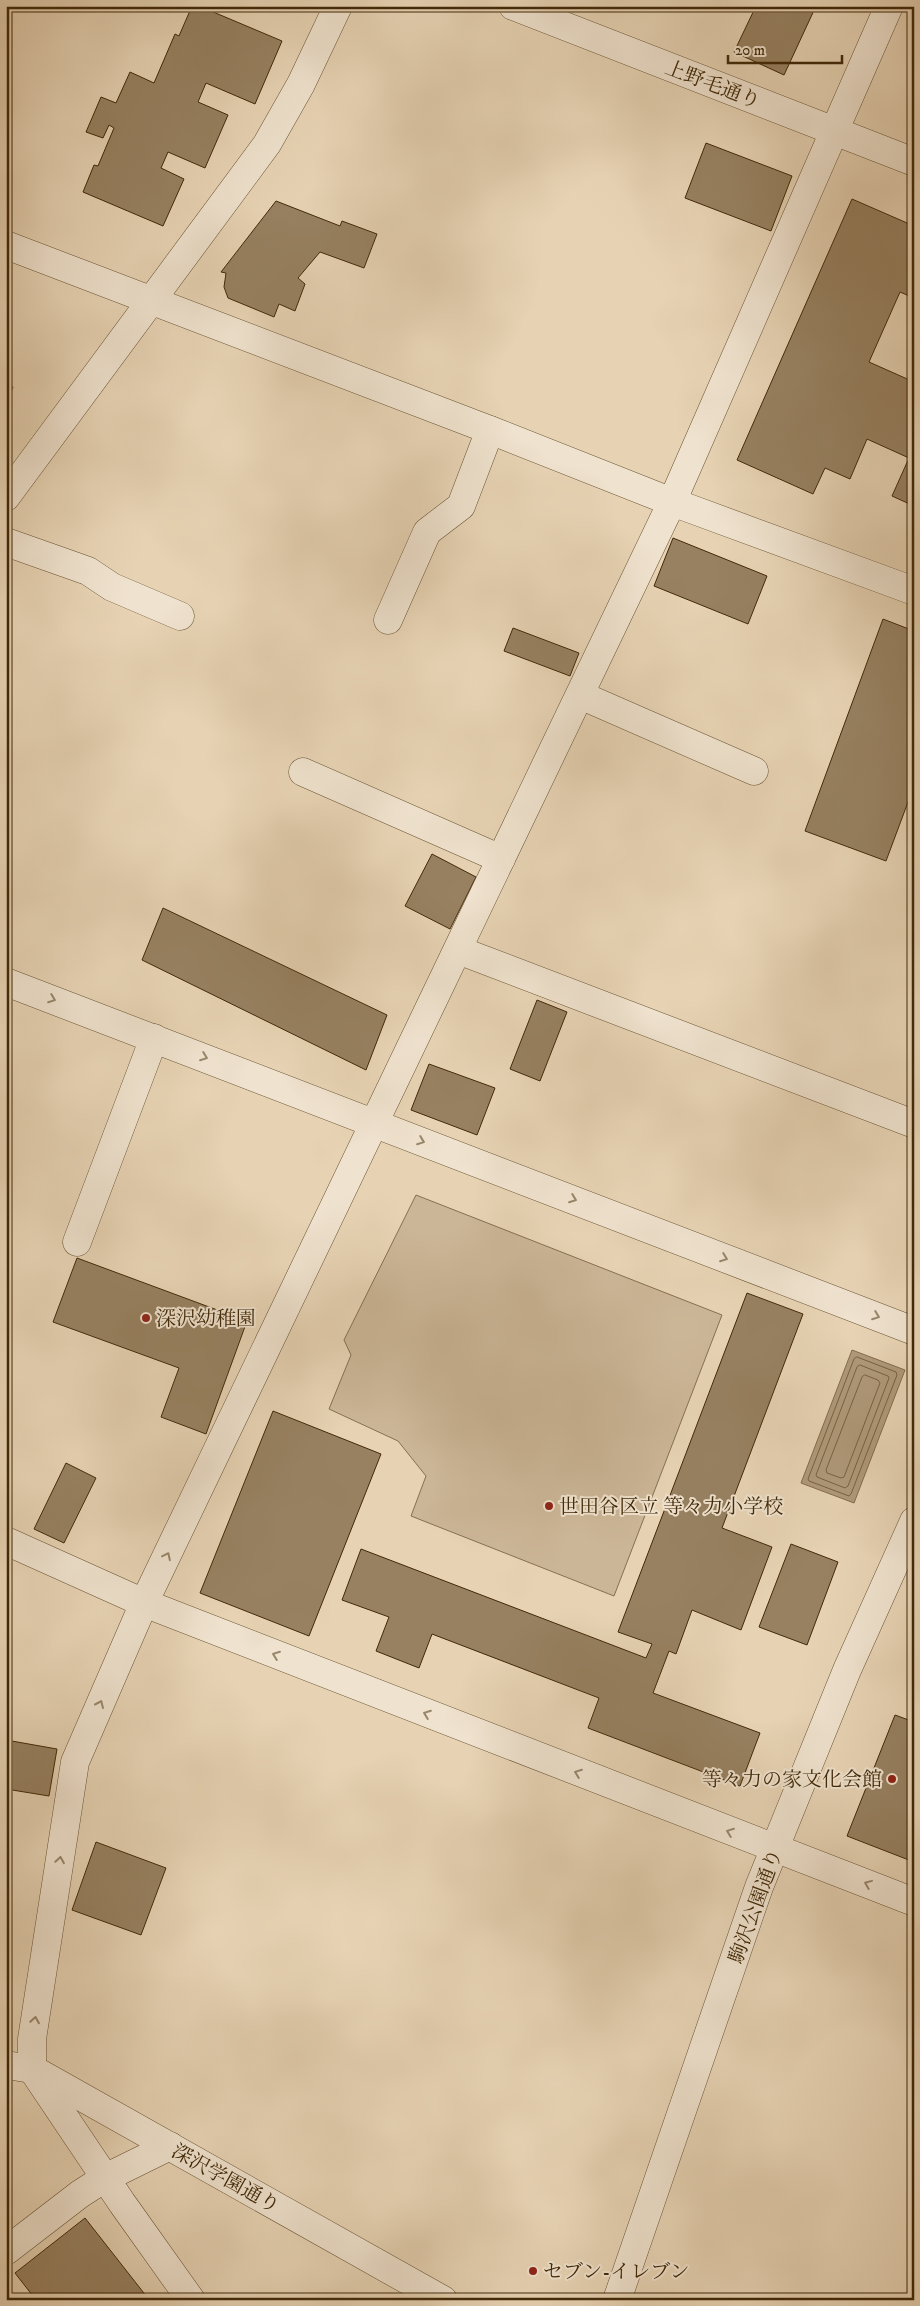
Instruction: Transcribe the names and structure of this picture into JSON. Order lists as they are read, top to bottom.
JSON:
{
  "streets": {
    "street": ["上野毛通り", "駒沢公園通り", "深沢学園通り"]
  },
  "places": [
    "深沢幼稚園",
    "世田谷区立 等々力小学校",
    "等々力の家文化会館",
    "セブン-イレブン"
  ],
  "scale_bar": "20 m"
}
